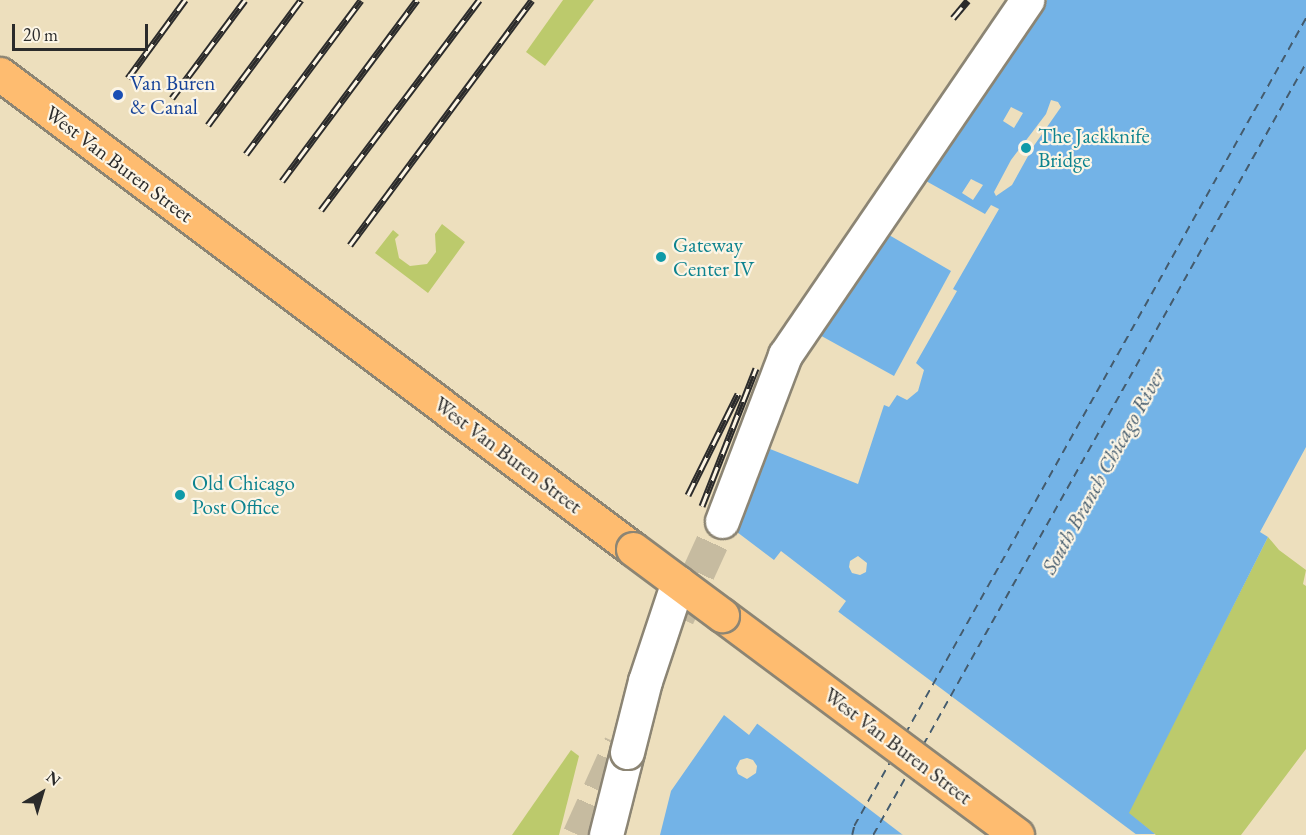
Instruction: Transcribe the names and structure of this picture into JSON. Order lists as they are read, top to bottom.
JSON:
{
  "streets": {
    "main road": ["West Van Buren Street"]
  },
  "water": ["South Branch Chicago River"],
  "places": [
    "Van Buren & Canal",
    "The Jackknife Bridge",
    "Gateway Center IV",
    "Old Chicago Post Office"
  ],
  "scale_bar": "20 m",
  "north": "top right"
}
